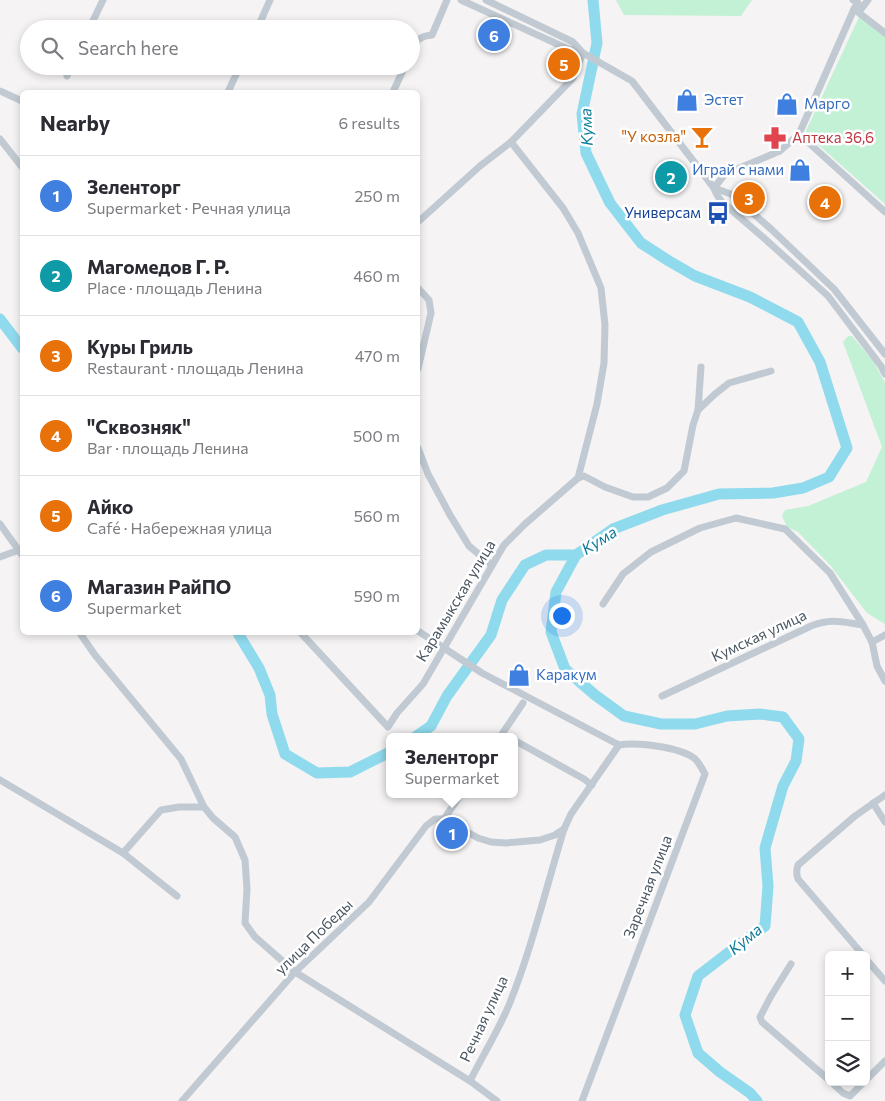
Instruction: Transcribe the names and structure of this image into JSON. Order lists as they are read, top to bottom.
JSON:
{
  "streets": {
    "street": [
      "Карамыкская улица",
      "Кумская улица",
      "Заречная улица",
      "улица Победы",
      "Речная улица"
    ]
  },
  "crossings": [
    ["Заречная улица", "Речная улица"],
    ["улица Победы", "Речная улица"]
  ],
  "water": ["Кума"],
  "places": {
    "shop": [
      "Эстет",
      "Марго",
      "Играй с нами",
      "Каракум"
    ],
    "bar": ["\"У козла\""],
    "pharmacy": ["Аптека 36,6"],
    "bus stop": ["Универсам"]
  },
  "page": {
    "pins": [
      "6",
      "5",
      "2",
      "3",
      "4",
      "1"
    ],
    "search": "Search here",
    "heading": ["Nearby", "6 results"],
    "list": [
      {
        "mark": "1",
        "name": "Зеленторг",
        "note": "Supermarket · Речная улица",
        "value": "250 m"
      },
      {
        "mark": "2",
        "name": "Магомедов Г. Р.",
        "note": "Place · площадь Ленина",
        "value": "460 m"
      },
      {
        "mark": "3",
        "name": "Куры Гриль",
        "note": "Restaurant · площадь Ленина",
        "value": "470 m"
      },
      {
        "mark": "4",
        "name": "\"Сквозняк\"",
        "note": "Bar · площадь Ленина",
        "value": "500 m"
      },
      {
        "mark": "5",
        "name": "Айко",
        "note": "Café · Набережная улица",
        "value": "560 m"
      },
      {
        "mark": "6",
        "name": "Магазин РайПО",
        "note": "Supermarket",
        "value": "590 m"
      }
    ],
    "popup": ["Зеленторг", "Supermarket"],
    "map_buttons": ["+", "−"]
  }
}
